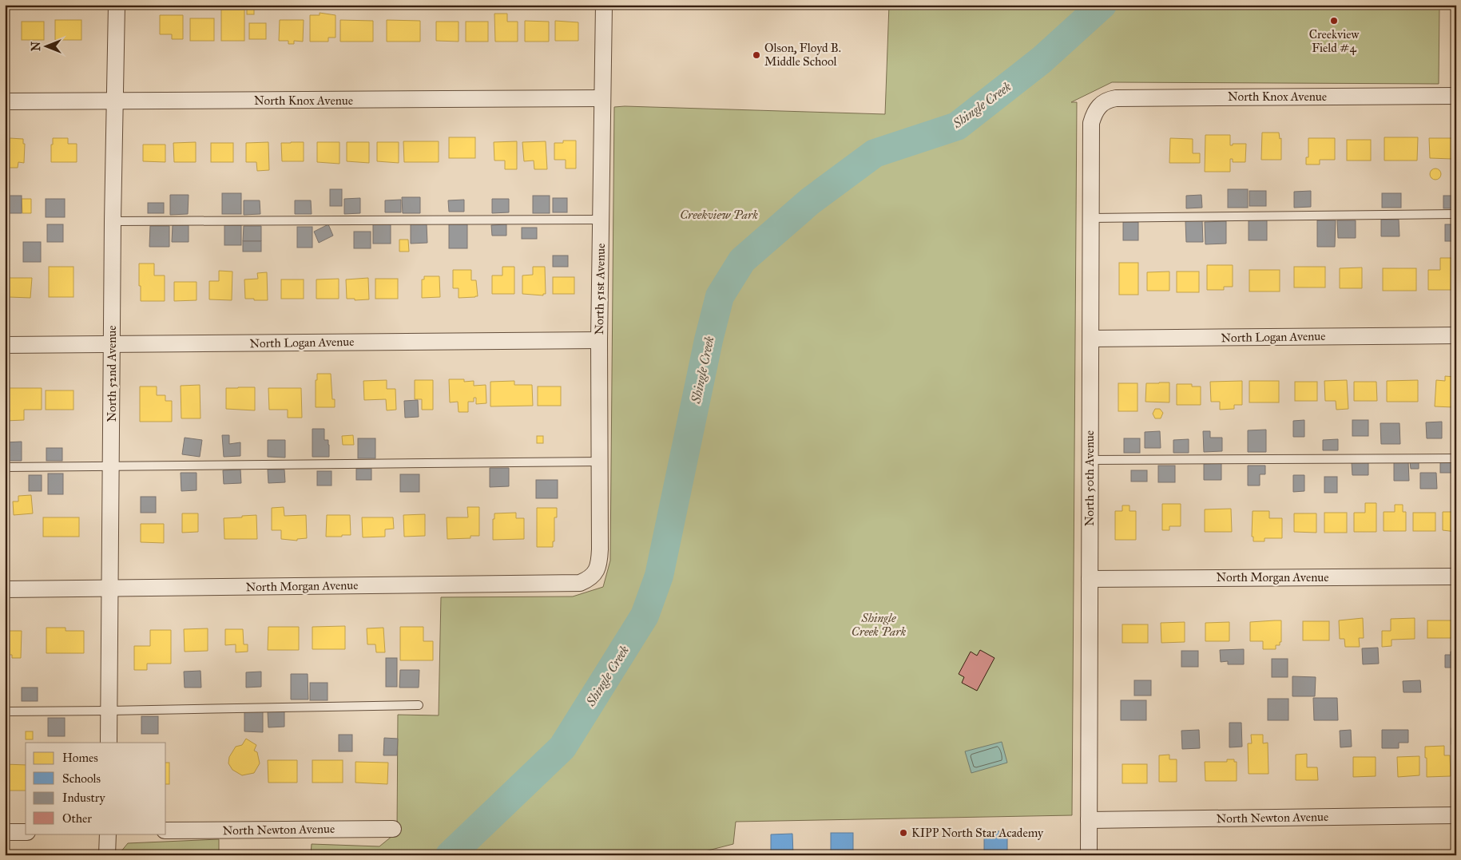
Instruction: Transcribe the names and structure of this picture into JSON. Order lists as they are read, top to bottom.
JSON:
{
  "streets": {
    "street": [
      "North Knox Avenue",
      "North 51st Avenue",
      "North Logan Avenue",
      "North 52nd Avenue",
      "North 50th Avenue",
      "North Morgan Avenue",
      "North Newton Avenue"
    ]
  },
  "crossings": [
    ["North Knox Avenue", "North 51st Avenue"],
    ["North Knox Avenue", "North 52nd Avenue"],
    ["North Knox Avenue", "North 50th Avenue"],
    ["North 51st Avenue", "North Logan Avenue"],
    ["North 51st Avenue", "North Morgan Avenue"],
    ["North Logan Avenue", "North 52nd Avenue"],
    ["North Logan Avenue", "North 50th Avenue"],
    ["North 52nd Avenue", "North Morgan Avenue"],
    ["North 50th Avenue", "North Morgan Avenue"],
    ["North 50th Avenue", "North Newton Avenue"]
  ],
  "water": ["Shingle Creek"],
  "parks": ["Creekview Park", "Shingle Creek Park"],
  "places": ["Creekview Field #4", "Olson, Floyd B. Middle School", "KIPP North Star Academy"],
  "legend": [
    "Homes",
    "Schools",
    "Industry",
    "Other"
  ],
  "north": "left"
}
